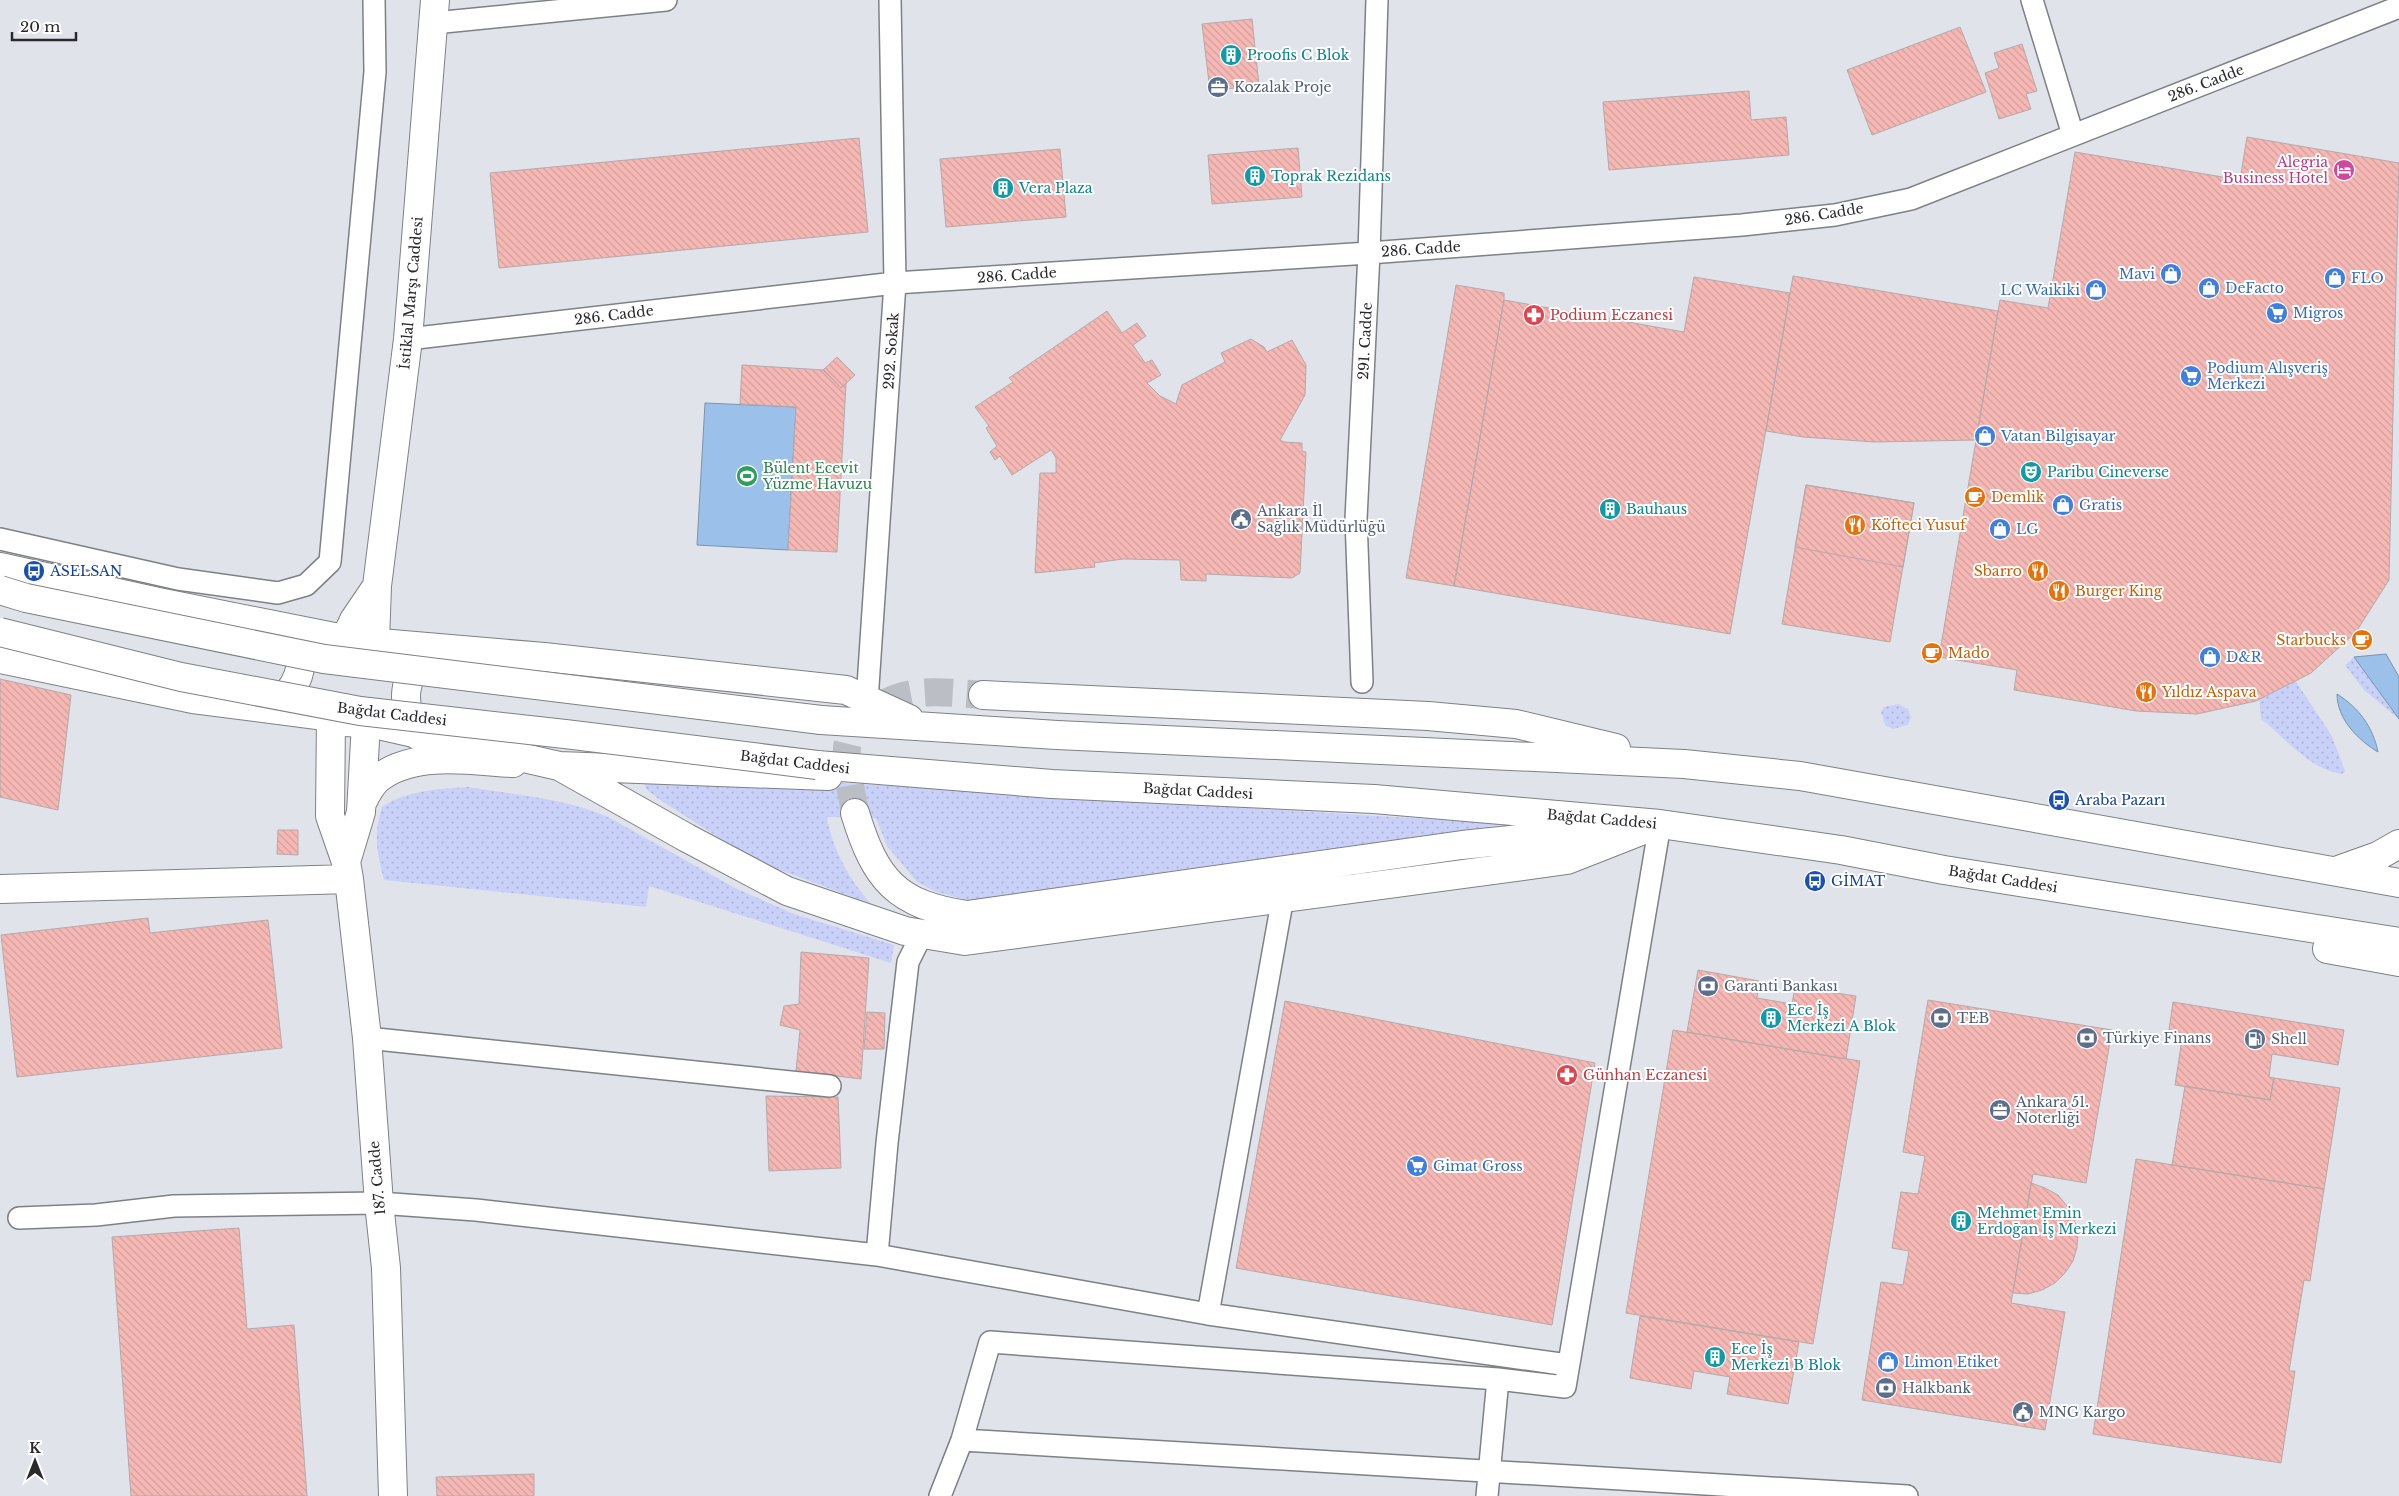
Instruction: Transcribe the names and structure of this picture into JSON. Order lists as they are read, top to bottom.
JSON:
{
  "streets": {
    "main road": ["İstiklal Marşı Caddesi", "Bağdat Caddesi", "187. Cadde"],
    "street": ["286. Cadde", "291. Cadde", "292. Sokak"]
  },
  "crossings": [
    ["286. Cadde", "İstiklal Marşı Caddesi"],
    ["286. Cadde", "291. Cadde"],
    ["286. Cadde", "292. Sokak"]
  ],
  "places": {
    "building": [
      "Proofis C Blok",
      "Toprak Rezidans",
      "Vera Plaza",
      "Bauhaus",
      "Ece İş Merkezi A Blok",
      "Mehmet Emin Erdoğan İş Merkezi",
      "Ece İş Merkezi B Blok"
    ],
    "office": ["Kozalak Proje", "Ankara 51. Noterliği"],
    "hotel": ["Alegria Business Hotel"],
    "shop": [
      "Mavi",
      "FLO",
      "DeFacto",
      "LC Waikiki",
      "Vatan Bilgisayar",
      "Gratis",
      "LG",
      "D&R",
      "Limon Etiket"
    ],
    "supermarket": ["Migros", "Podium Alışveriş Merkezi", "Gimat Gross"],
    "pharmacy": ["Podium Eczanesi", "Günhan Eczanesi"],
    "theatre": ["Paribu Cineverse"],
    "sports": ["Bülent Ecevit Yüzme Havuzu"],
    "cafe": ["Demlik", "Starbucks", "Mado"],
    "public building": ["Ankara İl Sağlık Müdürlüğü", "MNG Kargo"],
    "restaurant": [
      "Köfteci Yusuf",
      "Sbarro",
      "Burger King",
      "Yıldız Aspava"
    ],
    "bus stop": ["ASELSAN", "Araba Pazarı", "GİMAT"],
    "bank": [
      "Garanti Bankası",
      "TEB",
      "Türkiye Finans",
      "Halkbank"
    ],
    "fuel station": ["Shell"]
  },
  "scale_bar": "20 m",
  "north": "top"
}
